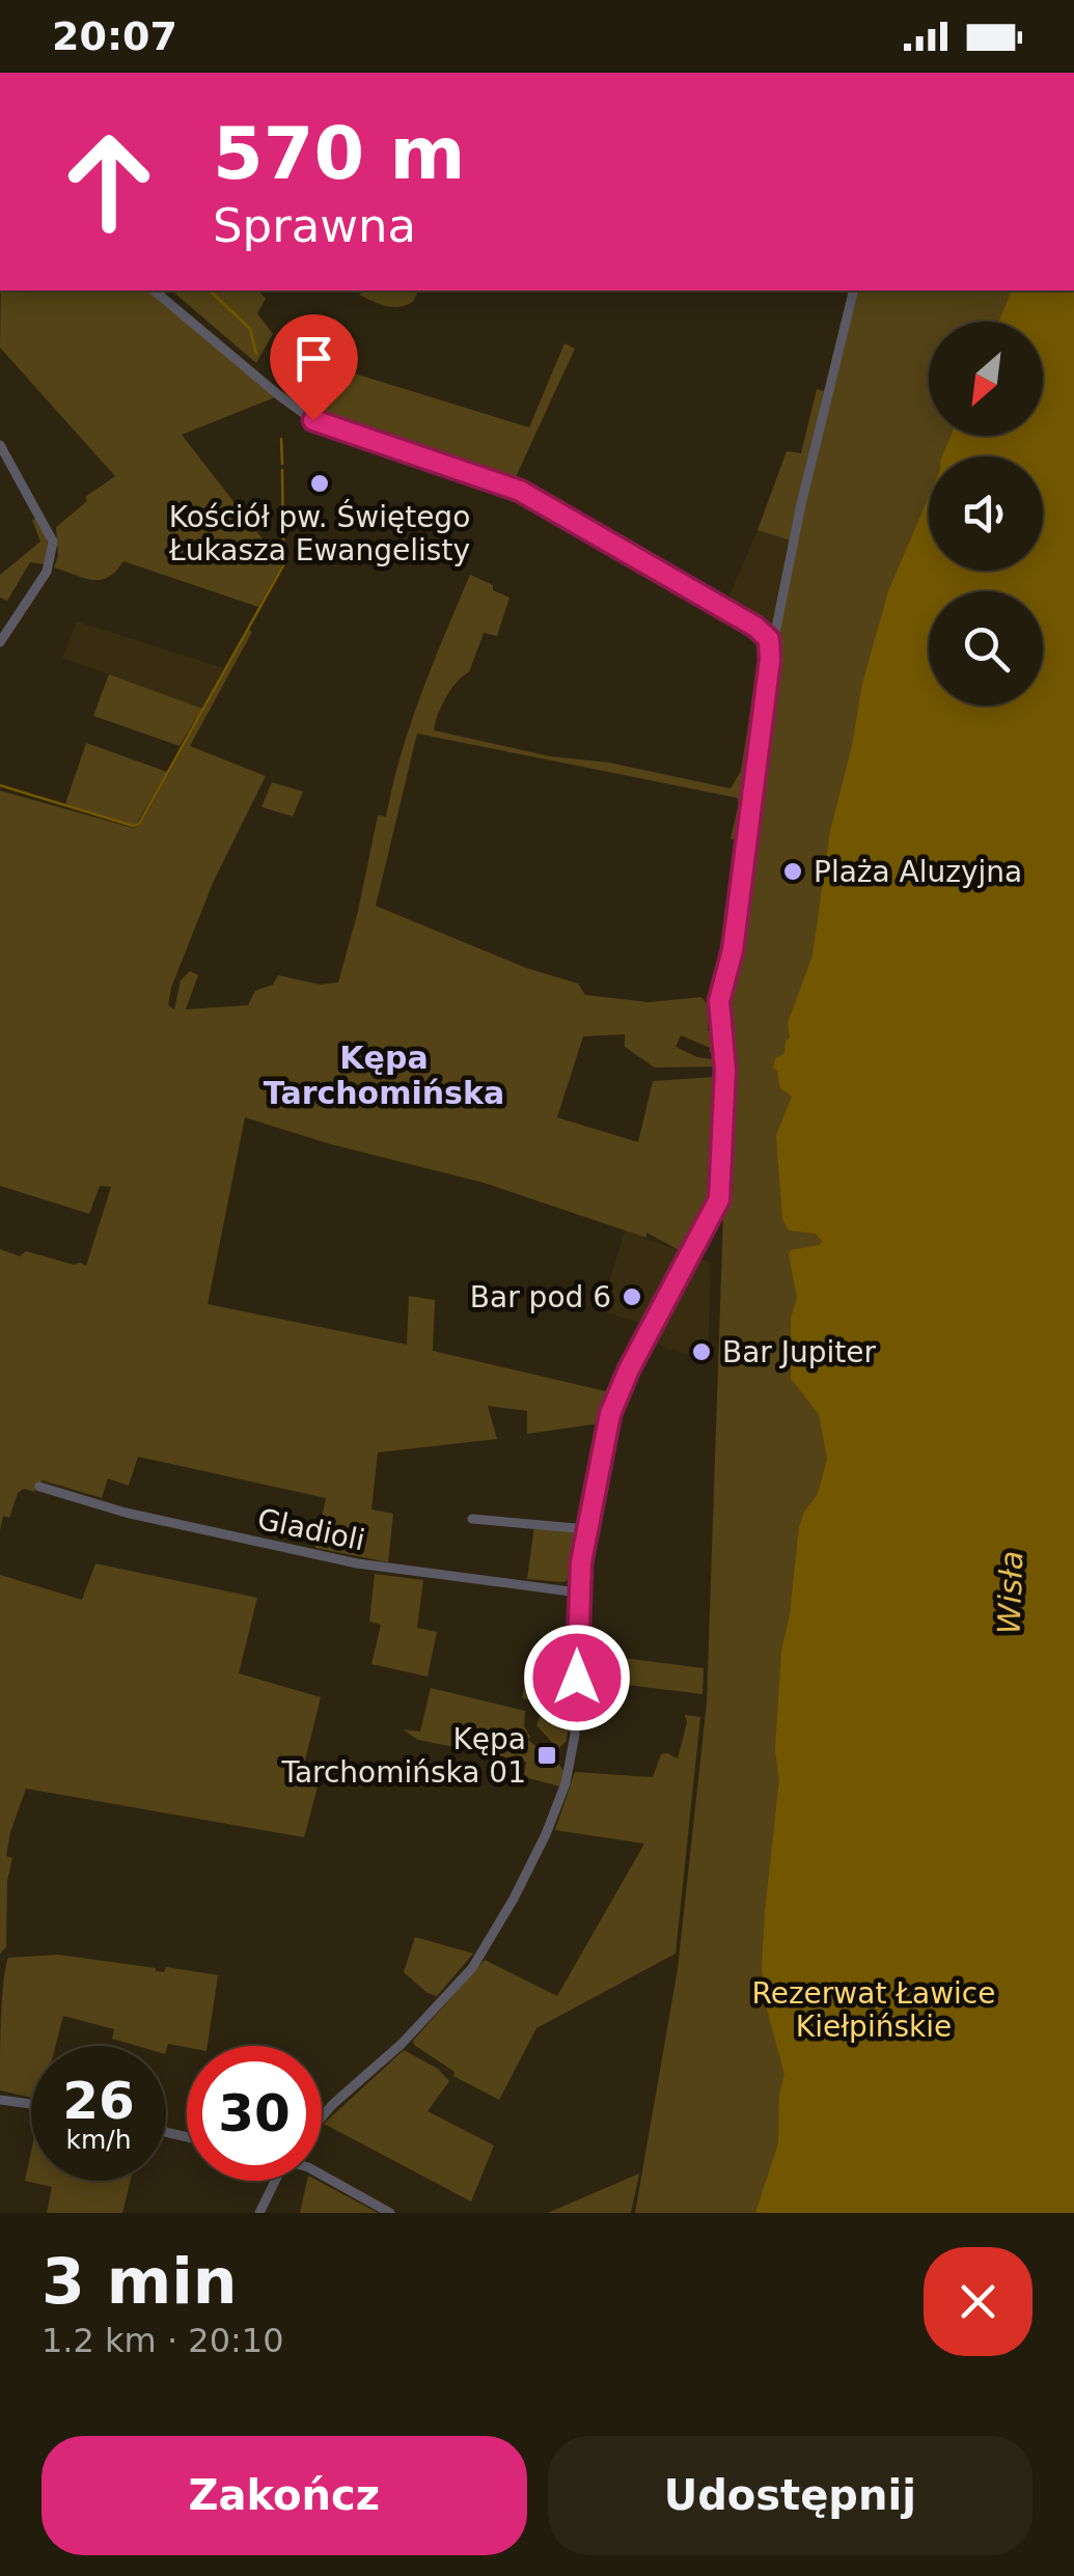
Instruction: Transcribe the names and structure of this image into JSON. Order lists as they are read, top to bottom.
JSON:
{
  "streets": {
    "street": ["Gladioli"]
  },
  "districts": ["Kępa Tarchomińska"],
  "water": ["Wisła"],
  "parks": ["Rezerwat Ławice Kiełpińskie"],
  "places": {
    "other": [
      "Kościół pw. Świętego Łukasza Ewangelisty",
      "Plaża Aluzyjna",
      "Bar pod 6",
      "Bar Jupiter"
    ],
    "transit": ["Kępa Tarchomińska 01"]
  },
  "north": "bottom left",
  "page": {
    "status": "20:07",
    "turn": ["570 m", "Sprawna"],
    "speed": "26 km/h",
    "limit": "30",
    "heading": ["3 min", "1.2 km · 20:10"],
    "buttons": ["Zakończ", "Udostępnij"]
  }
}
